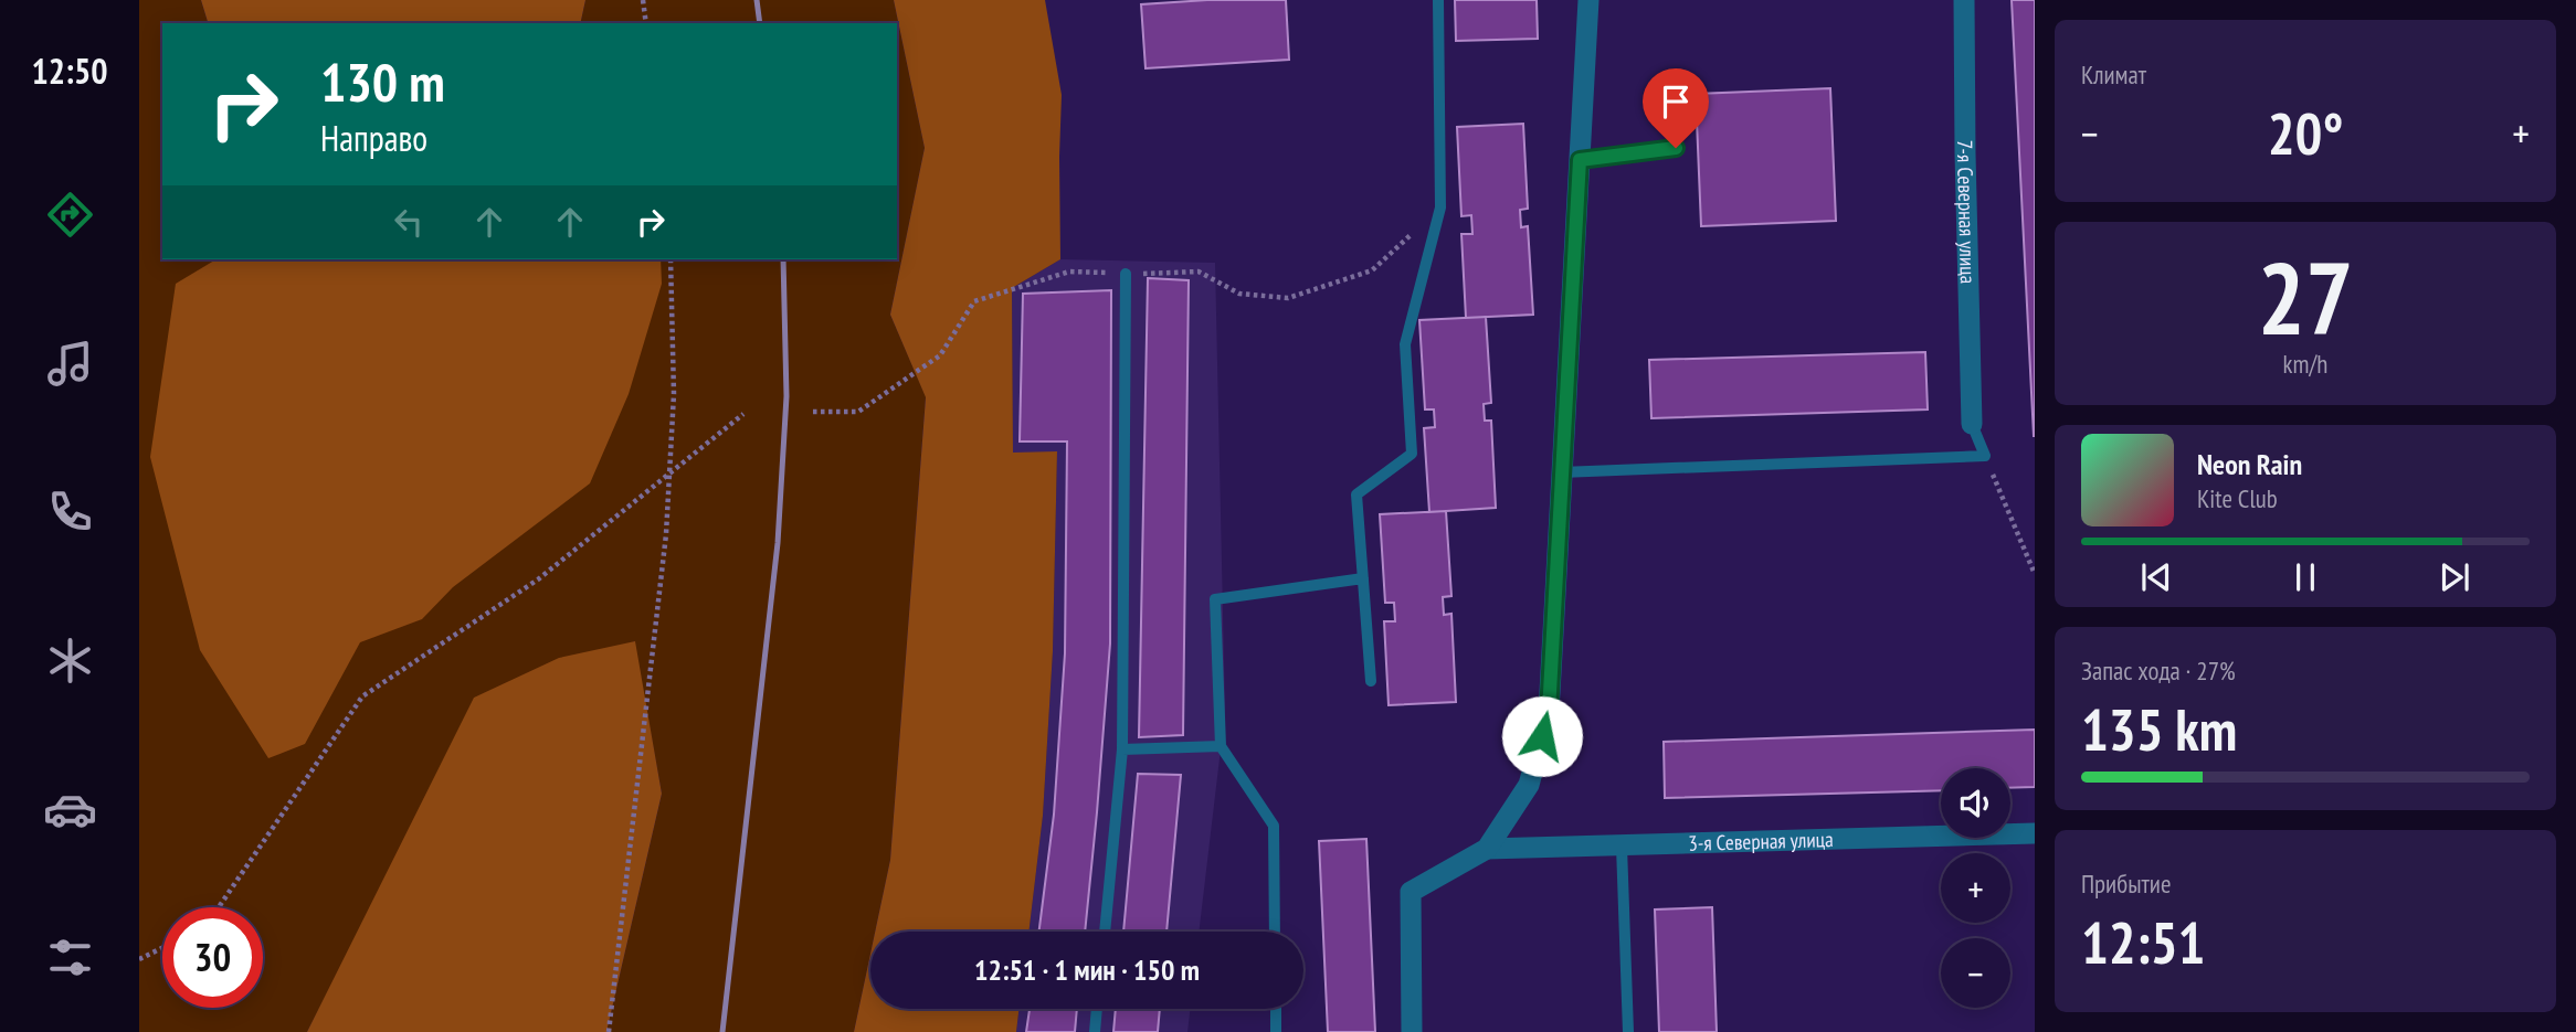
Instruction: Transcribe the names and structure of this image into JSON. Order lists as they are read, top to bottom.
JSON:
{
  "streets": {
    "street": ["7-я Северная улица", "3-я Северная улица"]
  },
  "page": {
    "tabs": "12:50",
    "tile": [
      "Климат",
      ["27", "km/h"],
      ["Запас хода · 27%", "135 km"],
      ["Прибытие", "12:51"]
    ],
    "turn": ["130 m", "Направо"],
    "heat": ["−", "20°", "+"],
    "song": ["Neon Rain", "Kite Club"],
    "map_buttons": ["+", "−"],
    "limit": "30",
    "trip": "12:51 · 1 мин · 150 m"
  }
}
